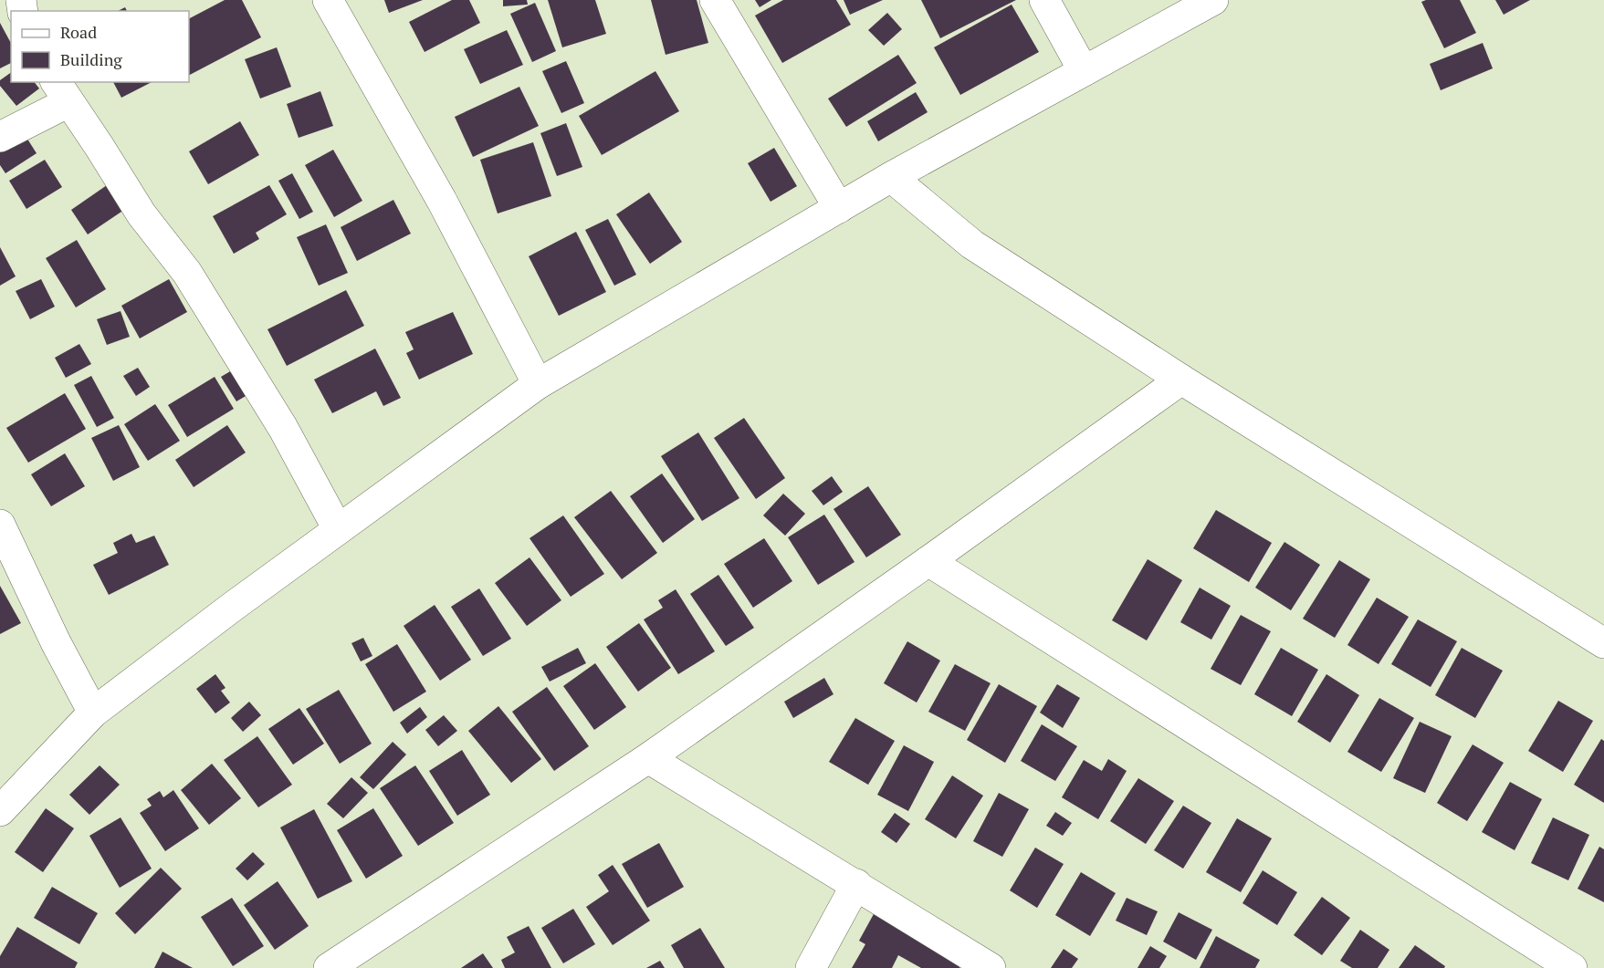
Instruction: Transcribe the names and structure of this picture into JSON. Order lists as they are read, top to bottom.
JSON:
{
  "legend": ["Road", "Building"]
}
